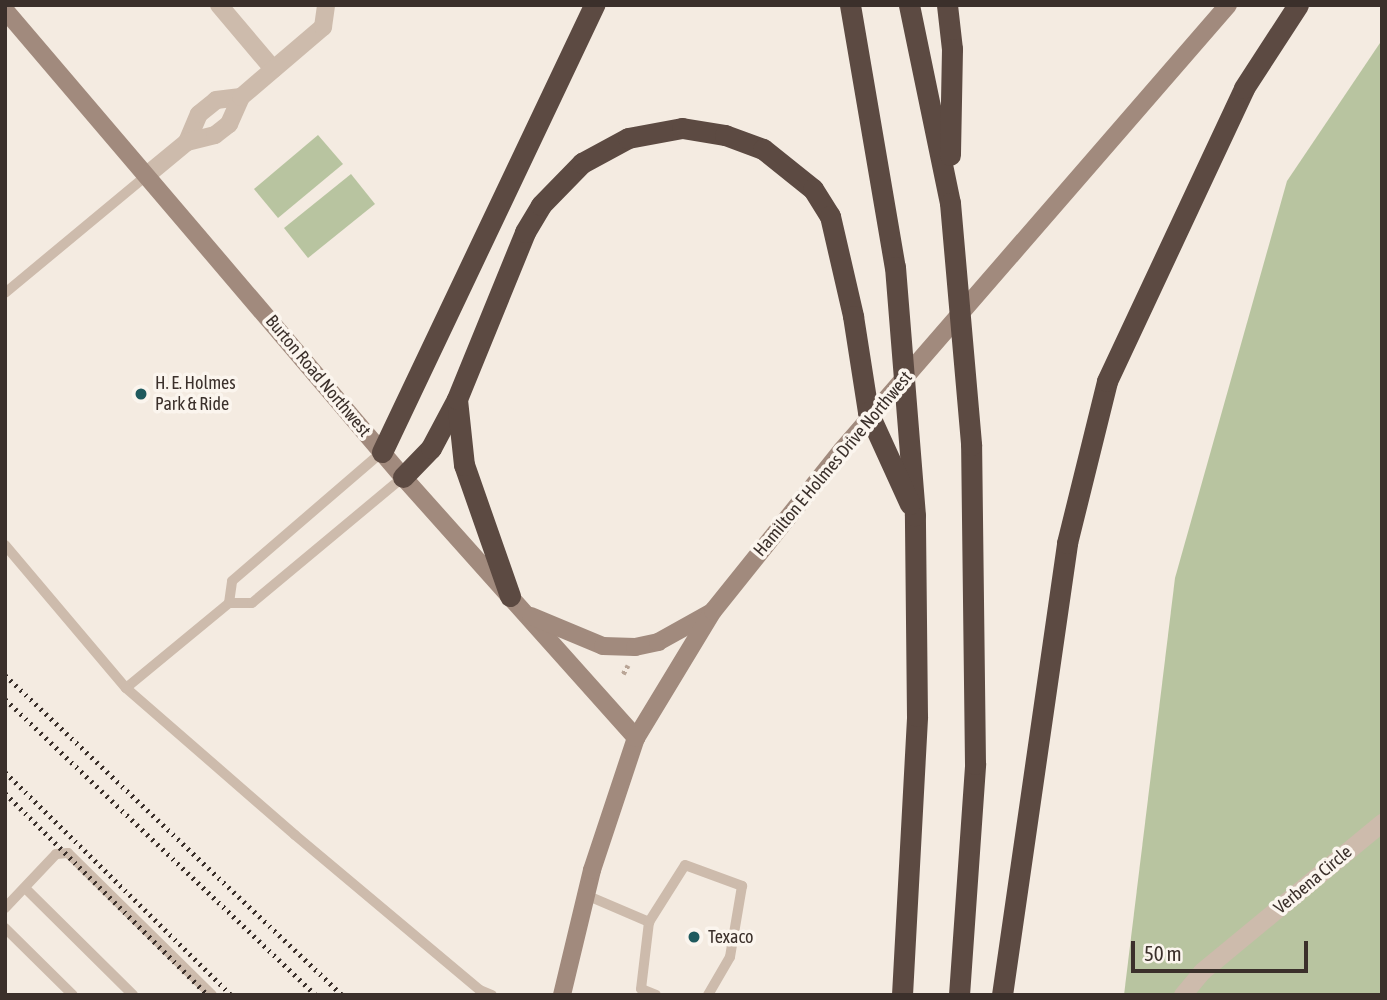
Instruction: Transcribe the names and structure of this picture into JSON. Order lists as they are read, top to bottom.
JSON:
{
  "streets": {
    "main road": ["Burton Road Northwest", "Hamilton E Holmes Drive Northwest"],
    "street": ["Verbena Circle"]
  },
  "crossings": [
    ["Burton Road Northwest", "Hamilton E Holmes Drive Northwest"]
  ],
  "places": ["H. E. Holmes Park & Ride", "Texaco"],
  "scale_bar": "50 m"
}
